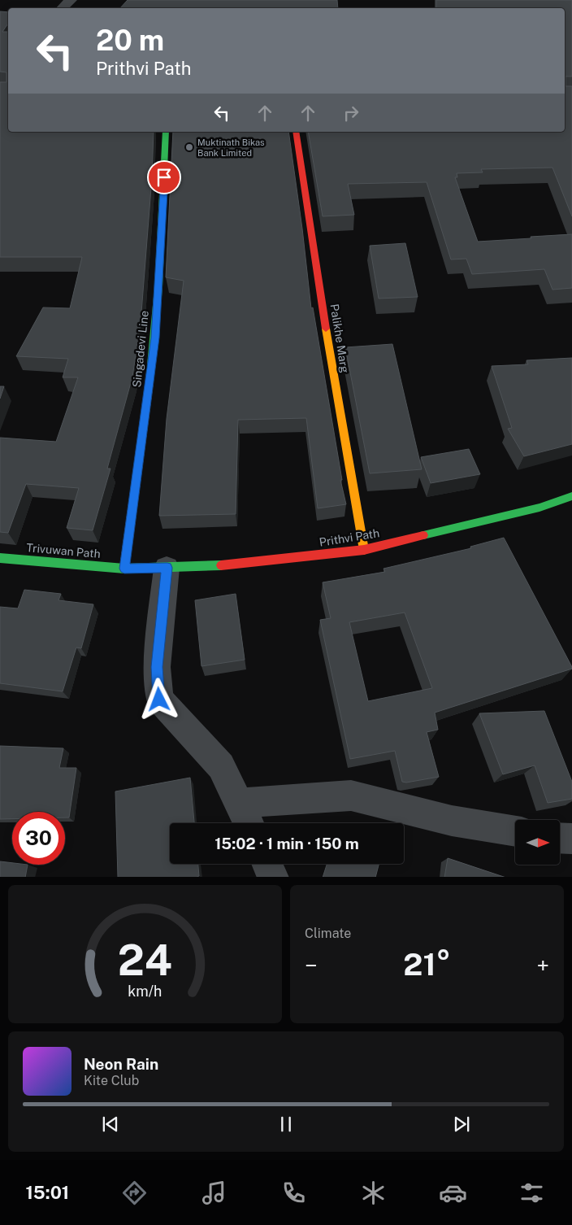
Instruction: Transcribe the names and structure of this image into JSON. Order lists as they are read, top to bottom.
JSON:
{
  "streets": {
    "street": [
      "Palikhe Marg",
      "Singadevi Line",
      "Prithvi Path",
      "Trivuwan Path"
    ]
  },
  "crossings": [
    ["Palikhe Marg", "Prithvi Path"],
    ["Singadevi Line", "Prithvi Path"],
    ["Singadevi Line", "Trivuwan Path"],
    ["Prithvi Path", "Trivuwan Path"]
  ],
  "places": ["Muktinath Bikas Bank Limited"],
  "north": "right",
  "page": {
    "turn": ["20 m", "Prithvi Path"],
    "limit": "30",
    "trip": "15:02 · 1 min · 150 m",
    "tile": "Climate",
    "heat": ["−", "21°", "+"],
    "song": ["Neon Rain", "Kite Club"],
    "tabs": "15:01",
    "gauge": ["24", "km/h"]
  }
}
